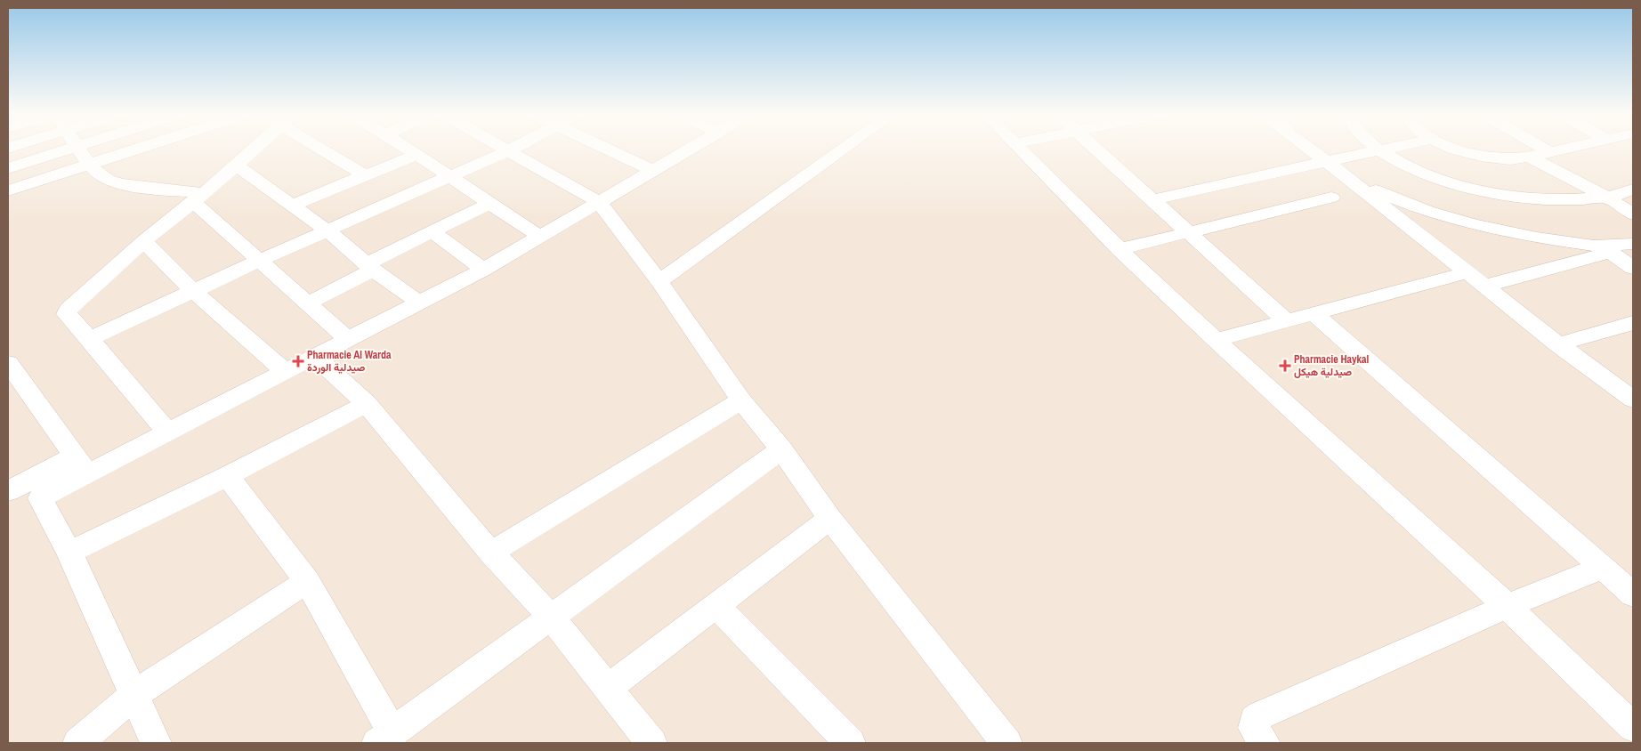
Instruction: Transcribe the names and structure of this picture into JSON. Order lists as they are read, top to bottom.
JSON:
{
  "places": {
    "health": ["Pharmacie Al Warda صيدلية الوردة", "Pharmacie Haykal صيدلية هيكل"]
  }
}
